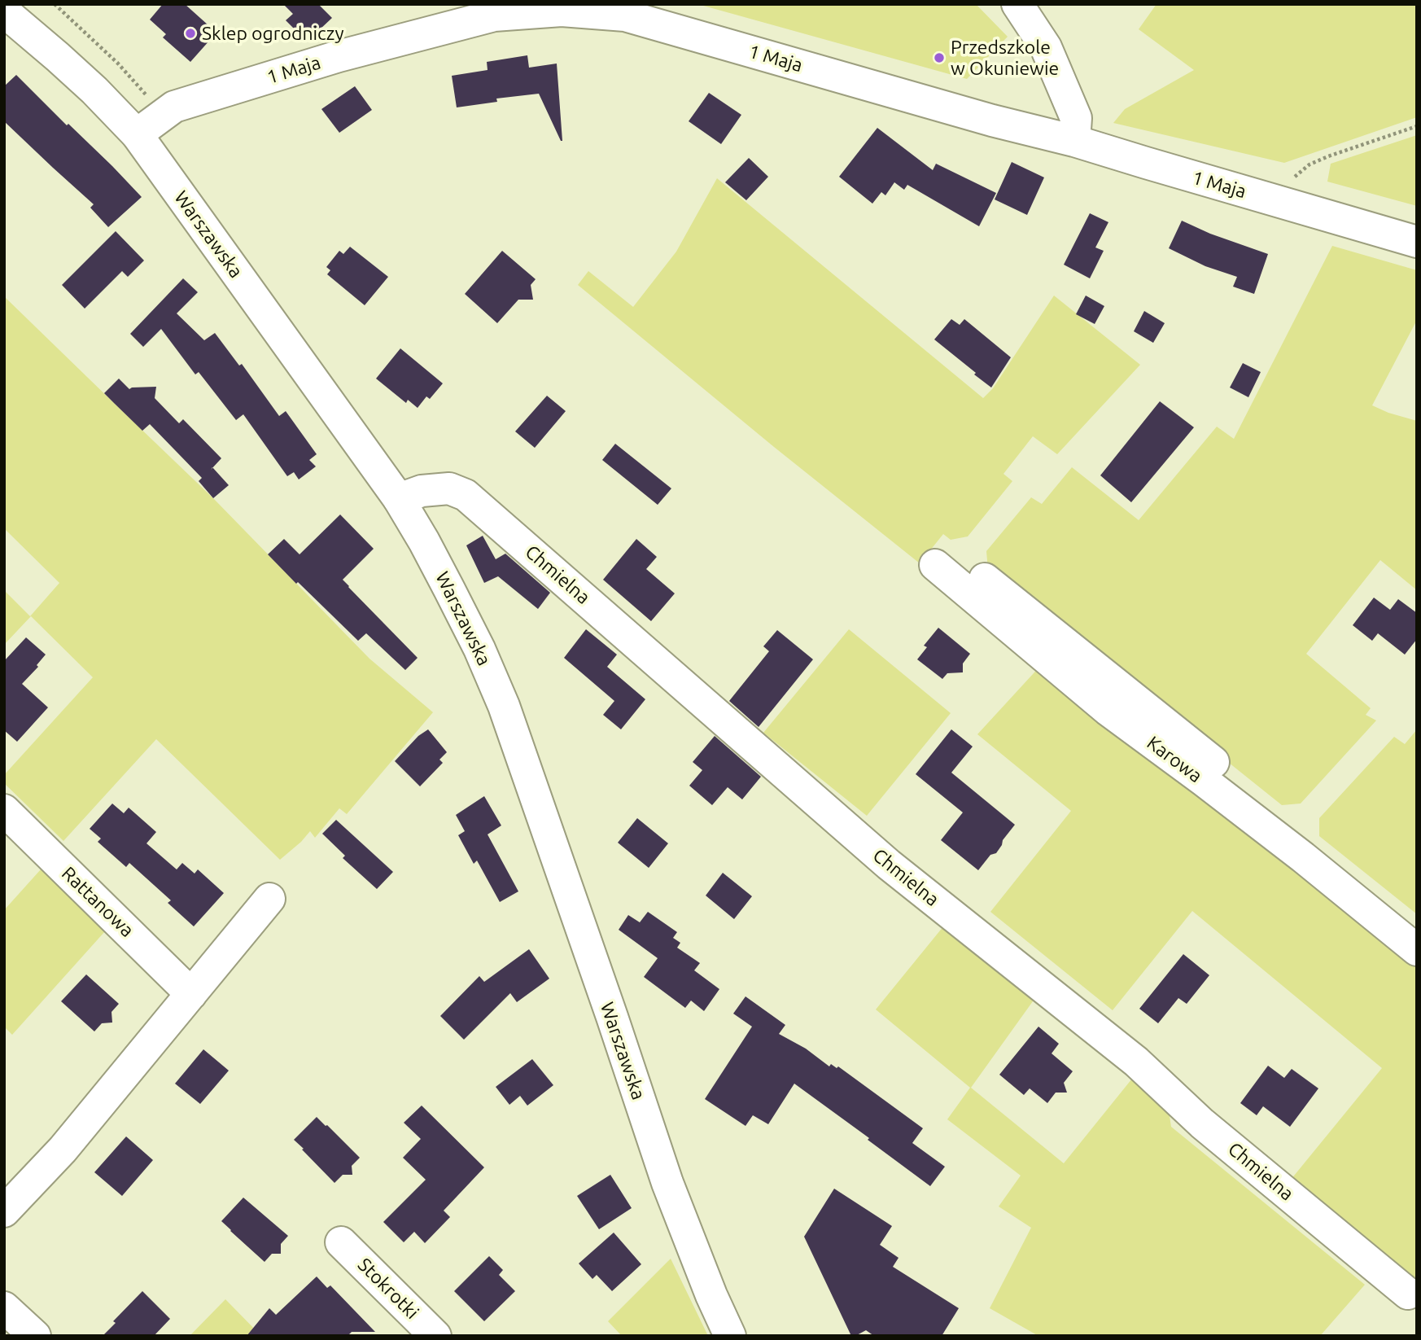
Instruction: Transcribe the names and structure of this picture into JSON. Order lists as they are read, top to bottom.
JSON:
{
  "streets": {
    "street": [
      "1 Maja",
      "Warszawska",
      "Chmielna",
      "Karowa",
      "Rattanowa",
      "Stokrotki"
    ]
  },
  "crossings": [
    ["1 Maja", "Warszawska"],
    ["Warszawska", "Chmielna"]
  ],
  "places": ["Sklep ogrodniczy", "Przedszkole w Okuniewie"]
}
